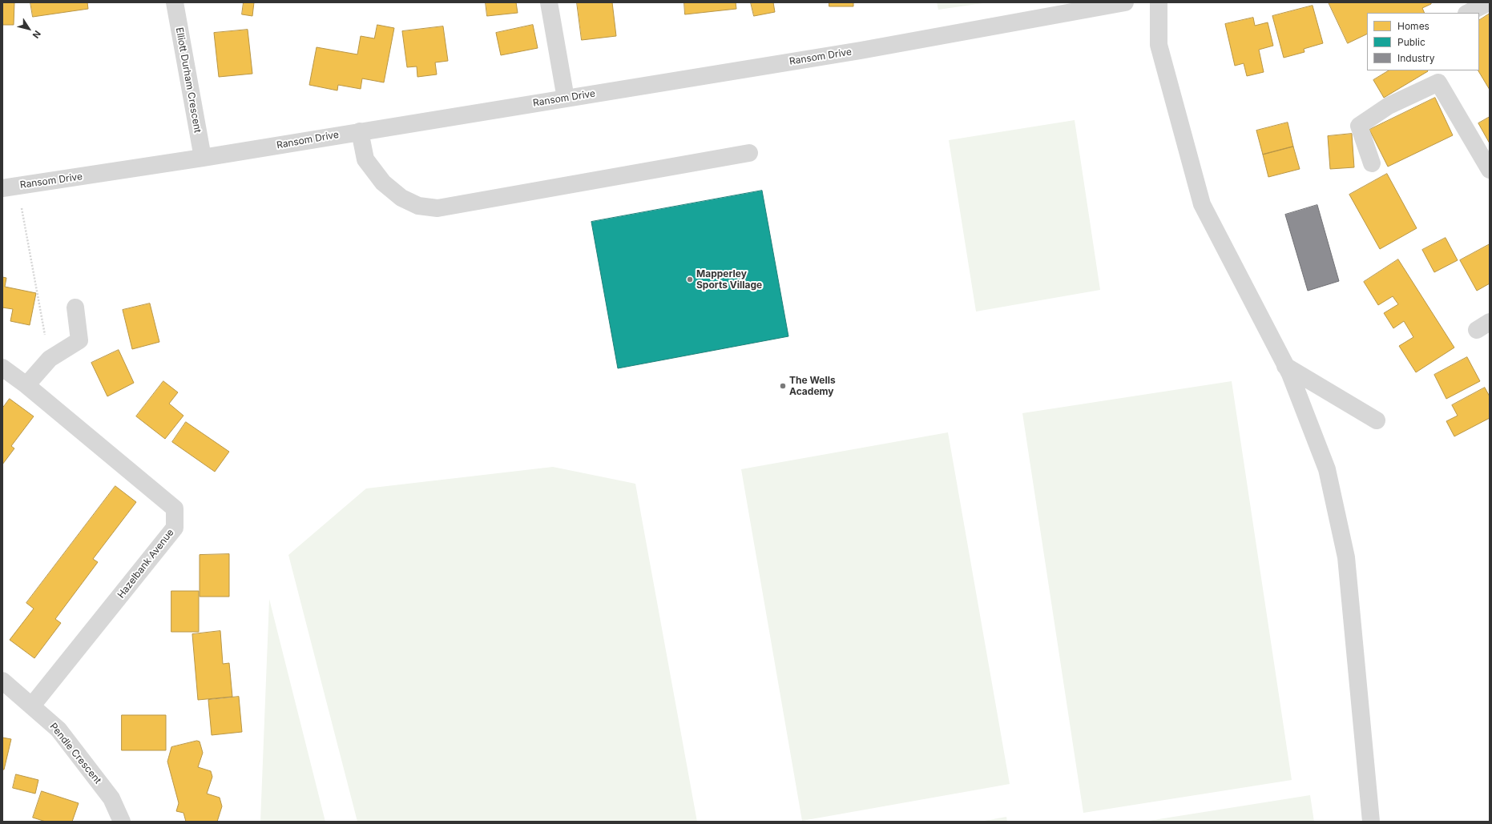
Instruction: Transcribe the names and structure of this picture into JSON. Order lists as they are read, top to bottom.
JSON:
{
  "streets": {
    "street": [
      "Ransom Drive",
      "Elliott Durham Crescent",
      "Hazelbank Avenue",
      "Pendle Crescent"
    ]
  },
  "crossings": [
    ["Ransom Drive", "Elliott Durham Crescent"],
    ["Hazelbank Avenue", "Pendle Crescent"]
  ],
  "places": ["Mapperley Sports Village", "The Wells Academy"],
  "legend": ["Homes", "Public", "Industry"],
  "north": "bottom right"
}
